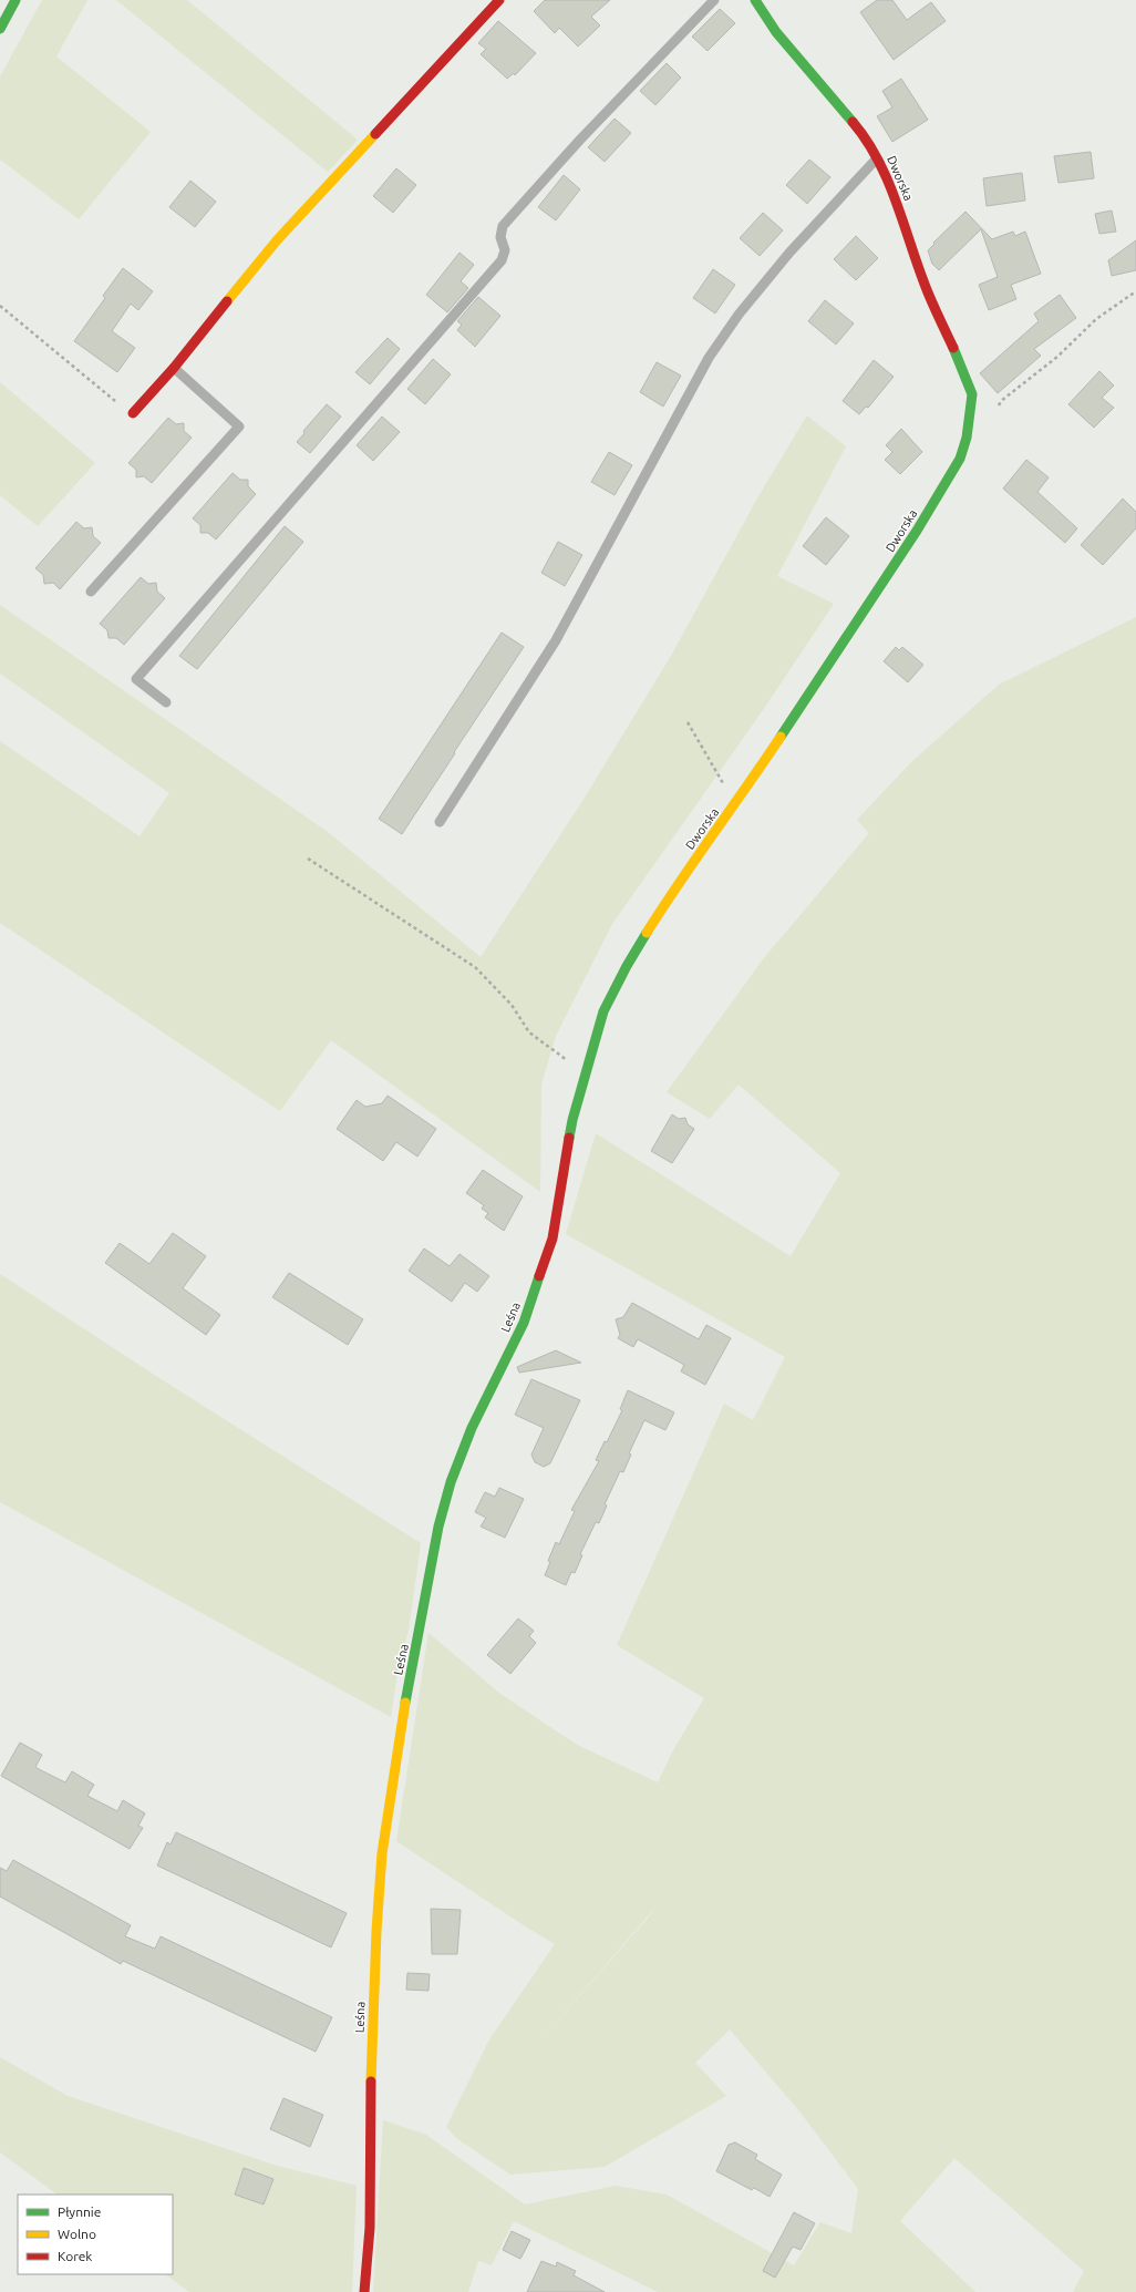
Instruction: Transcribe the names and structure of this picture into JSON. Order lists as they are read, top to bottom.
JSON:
{
  "streets": {
    "main road": ["Dworska", "Leśna"]
  },
  "crossings": [
    ["Dworska", "Leśna"]
  ],
  "legend": ["Płynnie", "Wolno", "Korek"]
}
